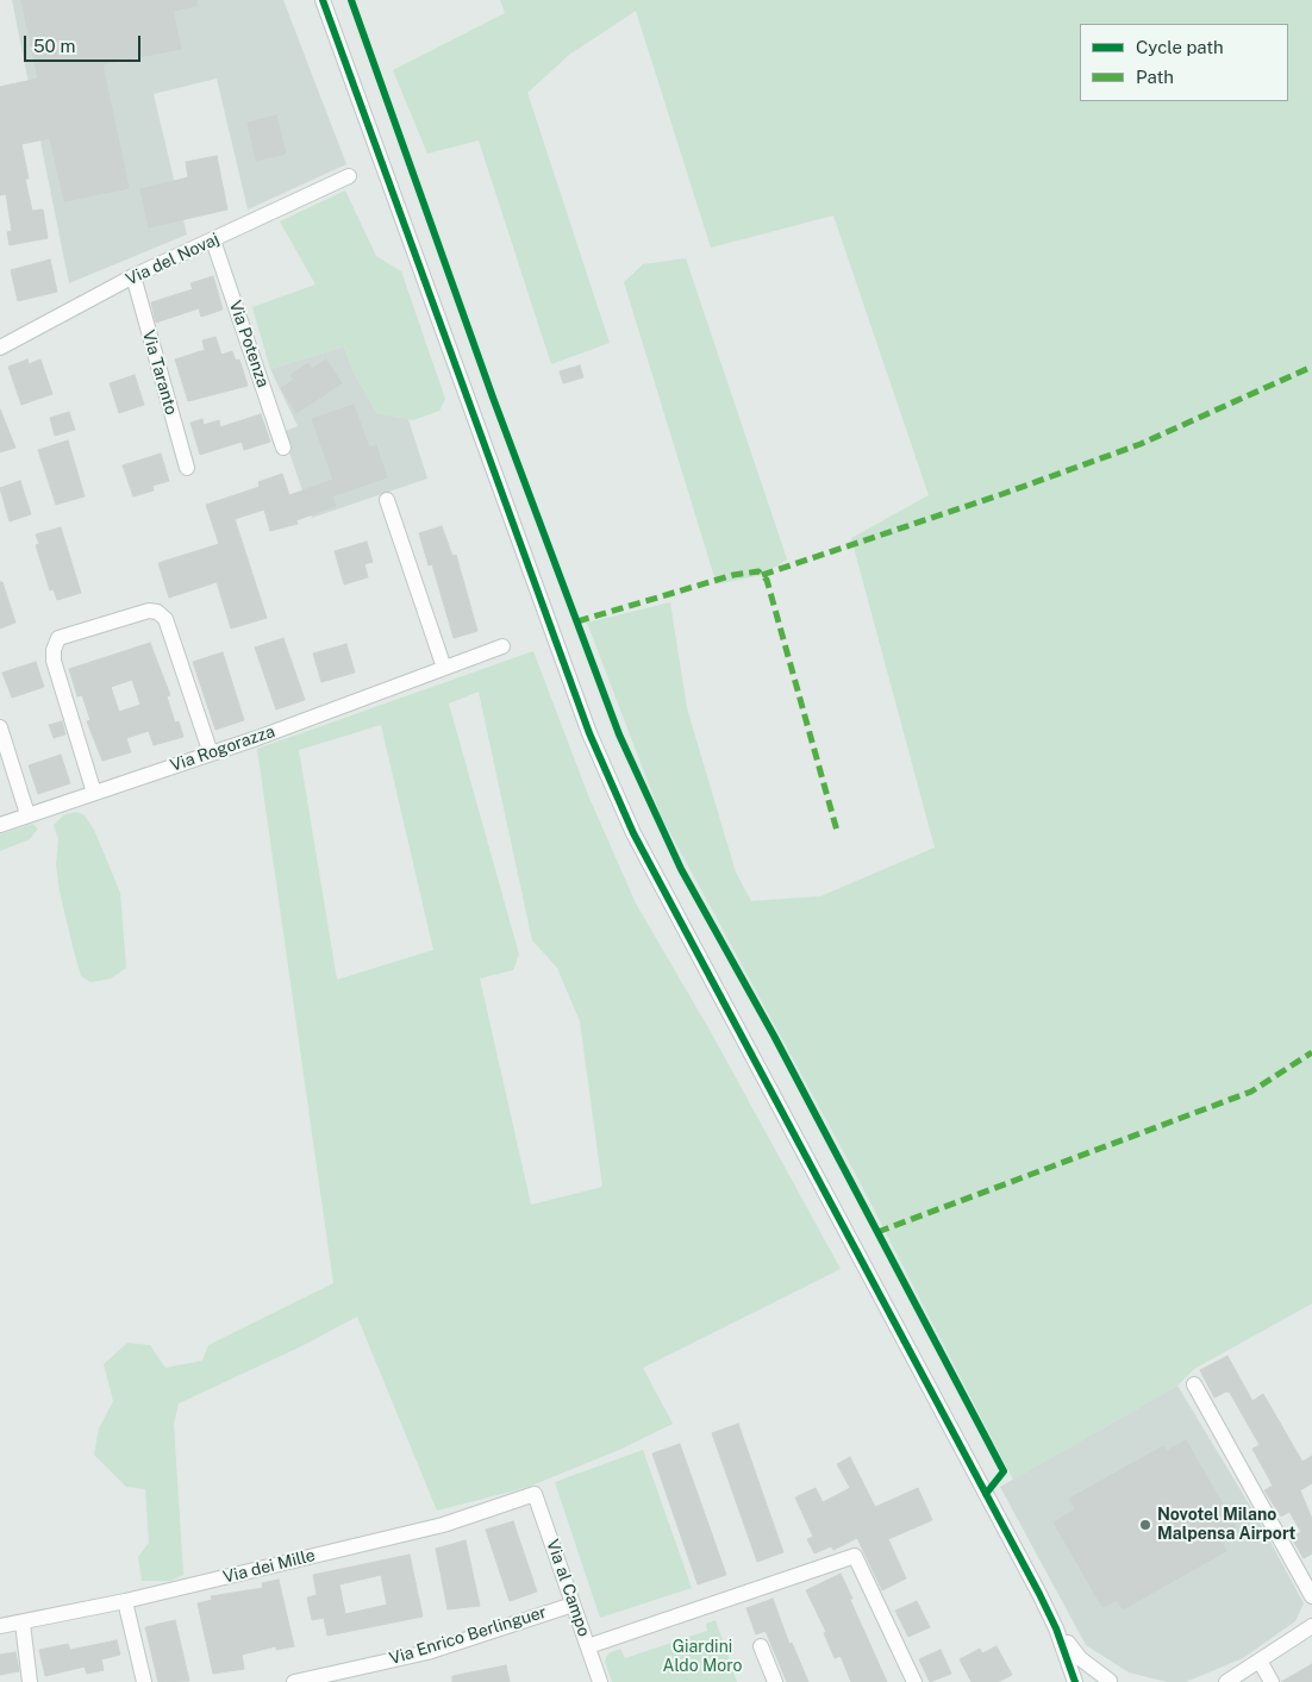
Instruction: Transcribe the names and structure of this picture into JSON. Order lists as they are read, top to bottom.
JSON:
{
  "streets": {
    "street": [
      "Via del Novaj",
      "Via Potenza",
      "Via Taranto",
      "Via Rogorazza",
      "Via dei Mille",
      "Via al Campo",
      "Via Enrico Berlinguer"
    ]
  },
  "crossings": [
    ["Via del Novaj", "Via Potenza"],
    ["Via del Novaj", "Via Taranto"],
    ["Via dei Mille", "Via al Campo"],
    ["Via al Campo", "Via Enrico Berlinguer"]
  ],
  "parks": ["Giardini Aldo Moro"],
  "places": ["Novotel Milano Malpensa Airport"],
  "legend": ["Cycle path", "Path"],
  "scale_bar": "50 m"
}
